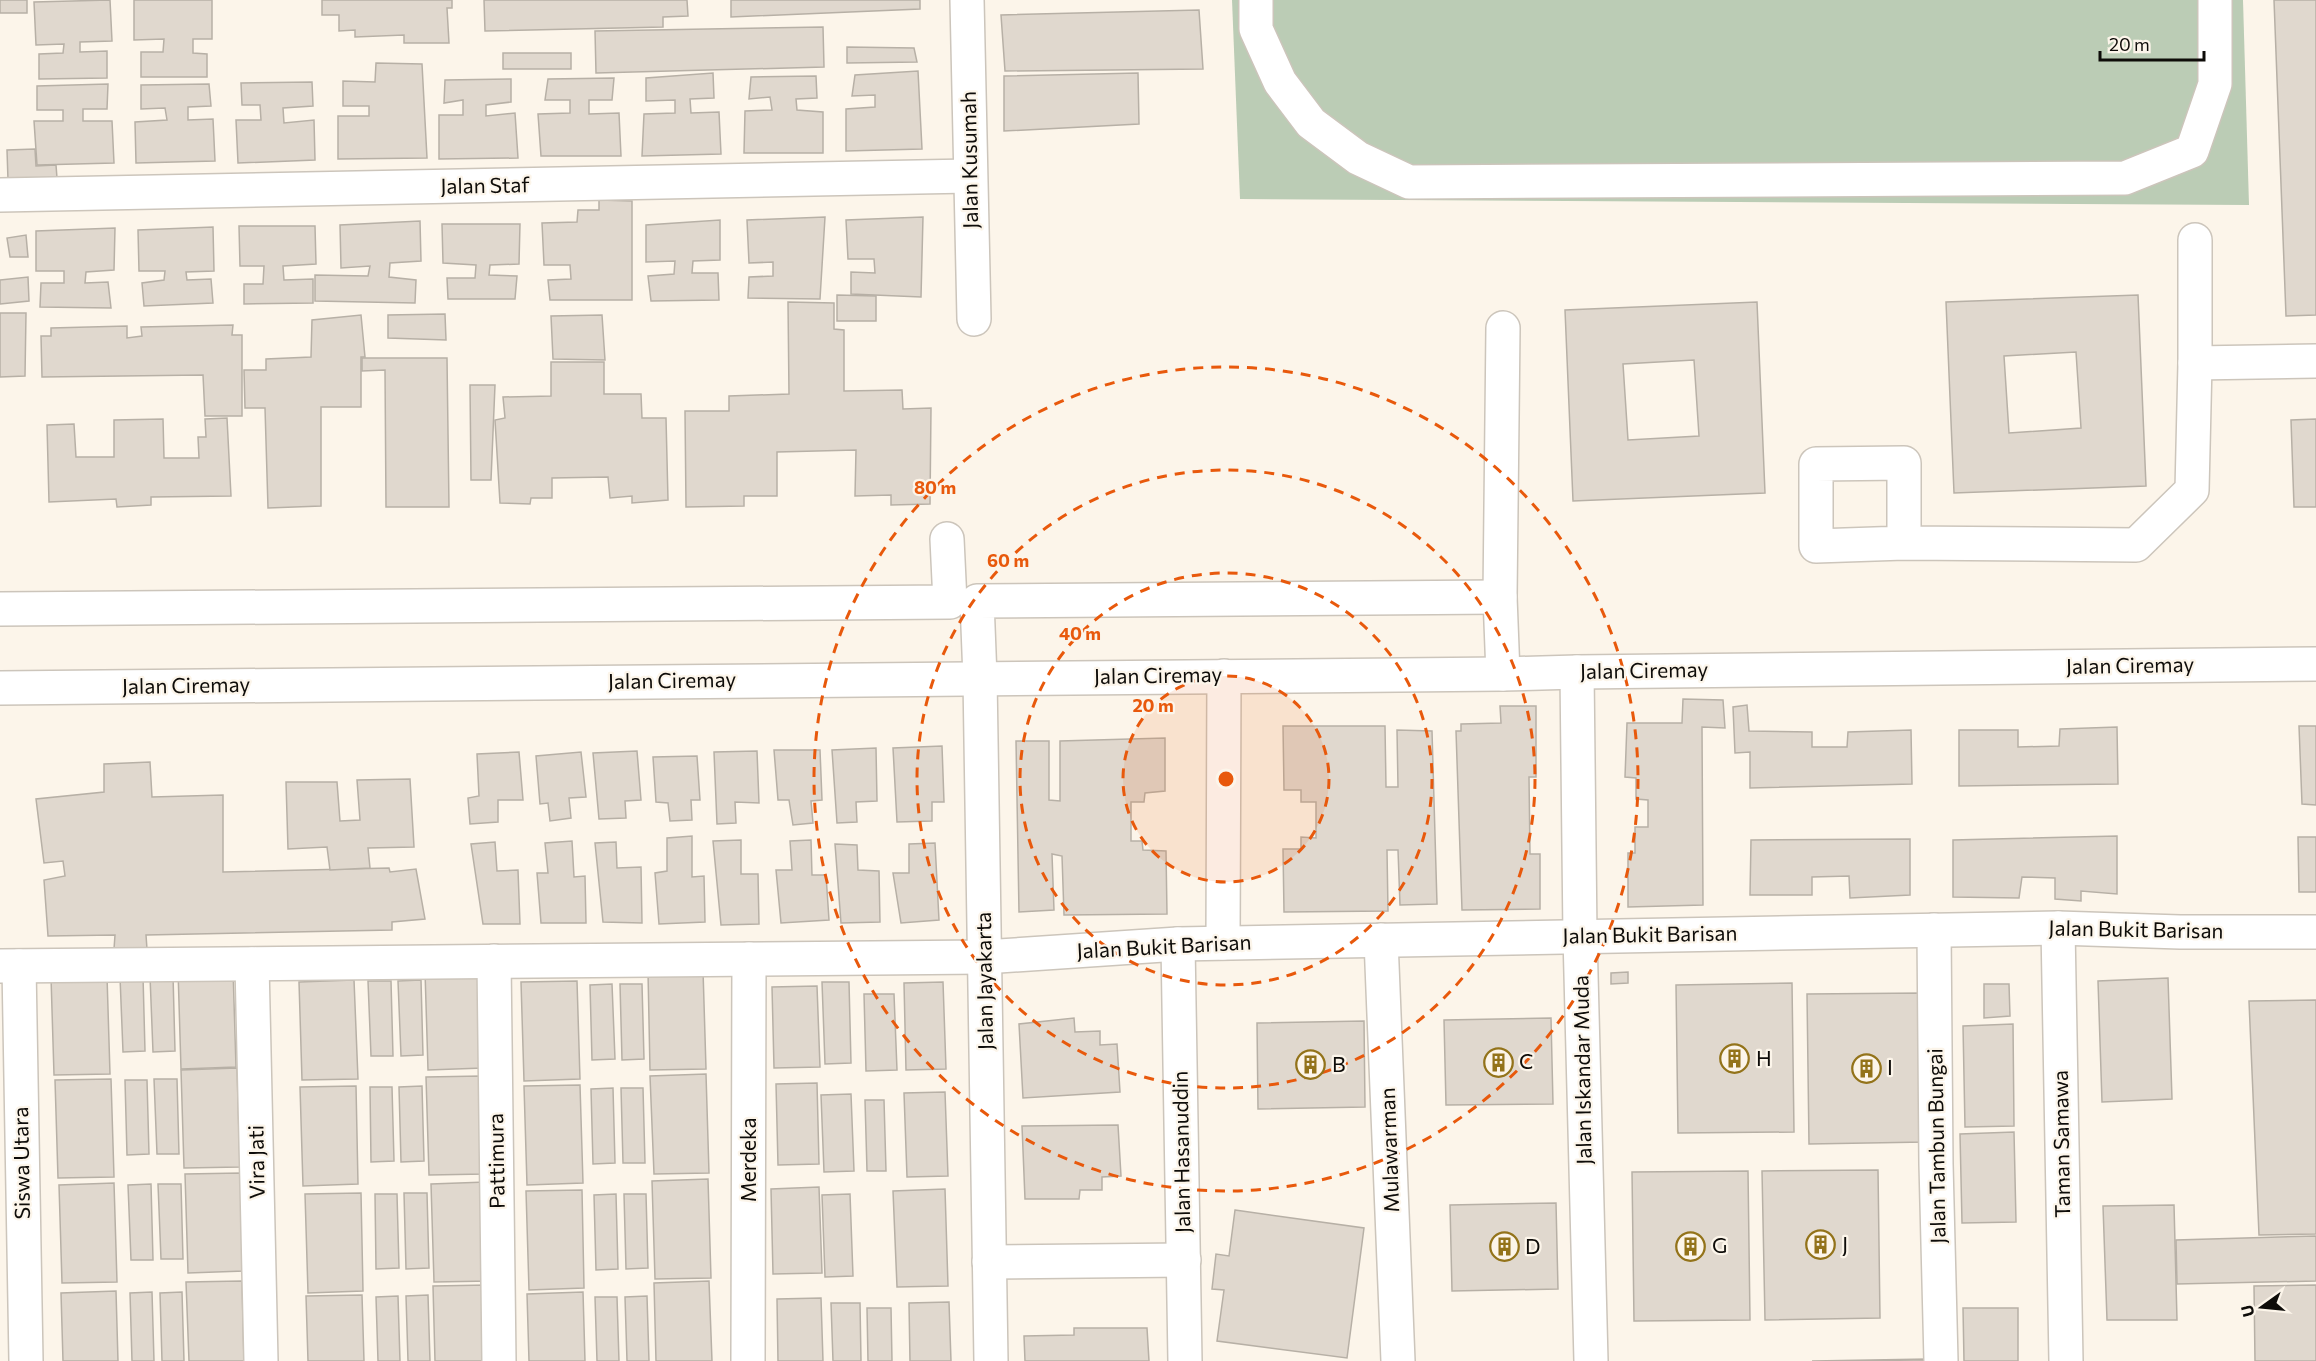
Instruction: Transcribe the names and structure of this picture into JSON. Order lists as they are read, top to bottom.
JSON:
{
  "streets": {
    "street": [
      "Jalan Kusumah",
      "Jalan Staf",
      "Jalan Ciremay",
      "Jalan Bukit Barisan",
      "Jalan Jayakarta",
      "Jalan Iskandar Muda",
      "Taman Samawa",
      "Jalan Tambun Bungai",
      "Mulawarman",
      "Jalan Hasanuddin",
      "Merdeka",
      "Pattimura",
      "Vira Jati",
      "Siswa Utara"
    ]
  },
  "crossings": [
    ["Jalan Kusumah", "Jalan Staf"],
    ["Jalan Ciremay", "Jalan Jayakarta"],
    ["Jalan Ciremay", "Jalan Iskandar Muda"],
    ["Jalan Bukit Barisan", "Jalan Jayakarta"],
    ["Jalan Bukit Barisan", "Jalan Iskandar Muda"],
    ["Jalan Bukit Barisan", "Taman Samawa"],
    ["Jalan Bukit Barisan", "Jalan Tambun Bungai"],
    ["Jalan Bukit Barisan", "Mulawarman"],
    ["Jalan Bukit Barisan", "Jalan Hasanuddin"],
    ["Jalan Bukit Barisan", "Merdeka"],
    ["Jalan Bukit Barisan", "Pattimura"],
    ["Jalan Bukit Barisan", "Vira Jati"],
    ["Jalan Bukit Barisan", "Siswa Utara"]
  ],
  "places": {
    "building": [
      "H",
      "C",
      "B",
      "I",
      "J",
      "G",
      "D"
    ]
  },
  "scale_bar": "20 m",
  "north": "left",
  "rings": [
    "80 m",
    "60 m",
    "40 m",
    "20 m"
  ]
}
